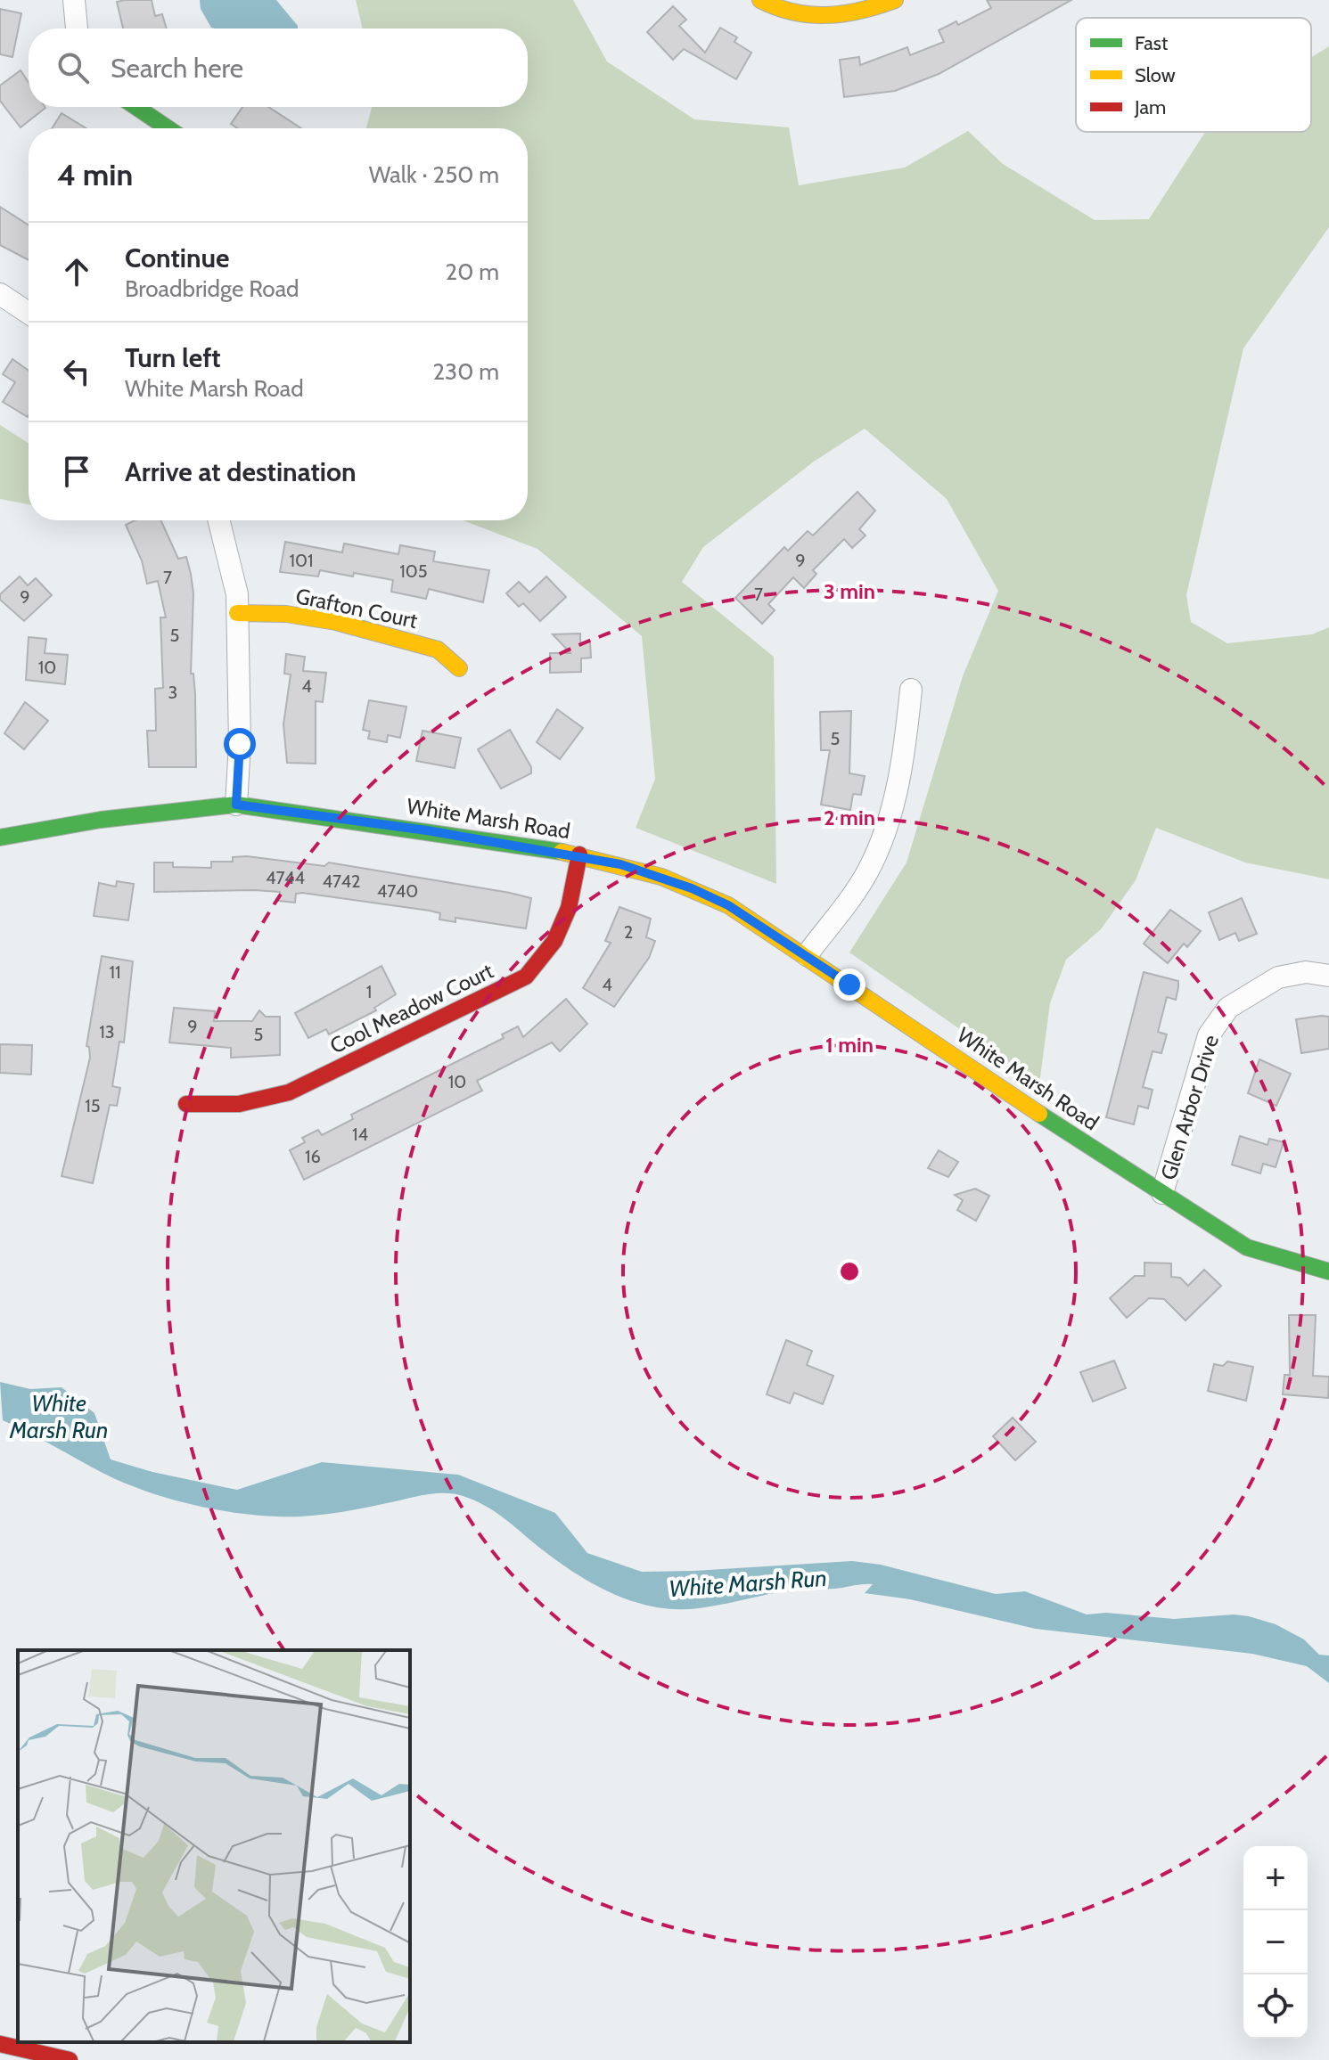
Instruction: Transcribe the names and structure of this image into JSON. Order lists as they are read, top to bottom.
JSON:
{
  "streets": {
    "main road": ["Grafton Court", "White Marsh Road", "Cool Meadow Court"],
    "street": ["Glen Arbor Drive"]
  },
  "crossings": [
    ["White Marsh Road", "Cool Meadow Court"],
    ["White Marsh Road", "Glen Arbor Drive"]
  ],
  "water": ["White Marsh Run"],
  "house_numbers": [
    "101",
    "9",
    "105",
    "7",
    "7",
    "9",
    "5",
    "10",
    "4",
    "3",
    "5",
    "4744",
    "4742",
    "4740",
    "2",
    "11",
    "4",
    "1",
    "9",
    "13",
    "5",
    "10",
    "15",
    "14",
    "16"
  ],
  "legend": ["Fast", "Slow", "Jam"],
  "page": {
    "search": "Search here",
    "heading": ["4 min", "Walk · 250 m"],
    "list": [
      ["Continue", "Broadbridge Road", "20 m"],
      ["Turn left", "White Marsh Road", "230 m"],
      "Arrive at destination"
    ],
    "map_buttons": ["+", "−"]
  },
  "rings": ["3 min", "2 min", "1 min"]
}
